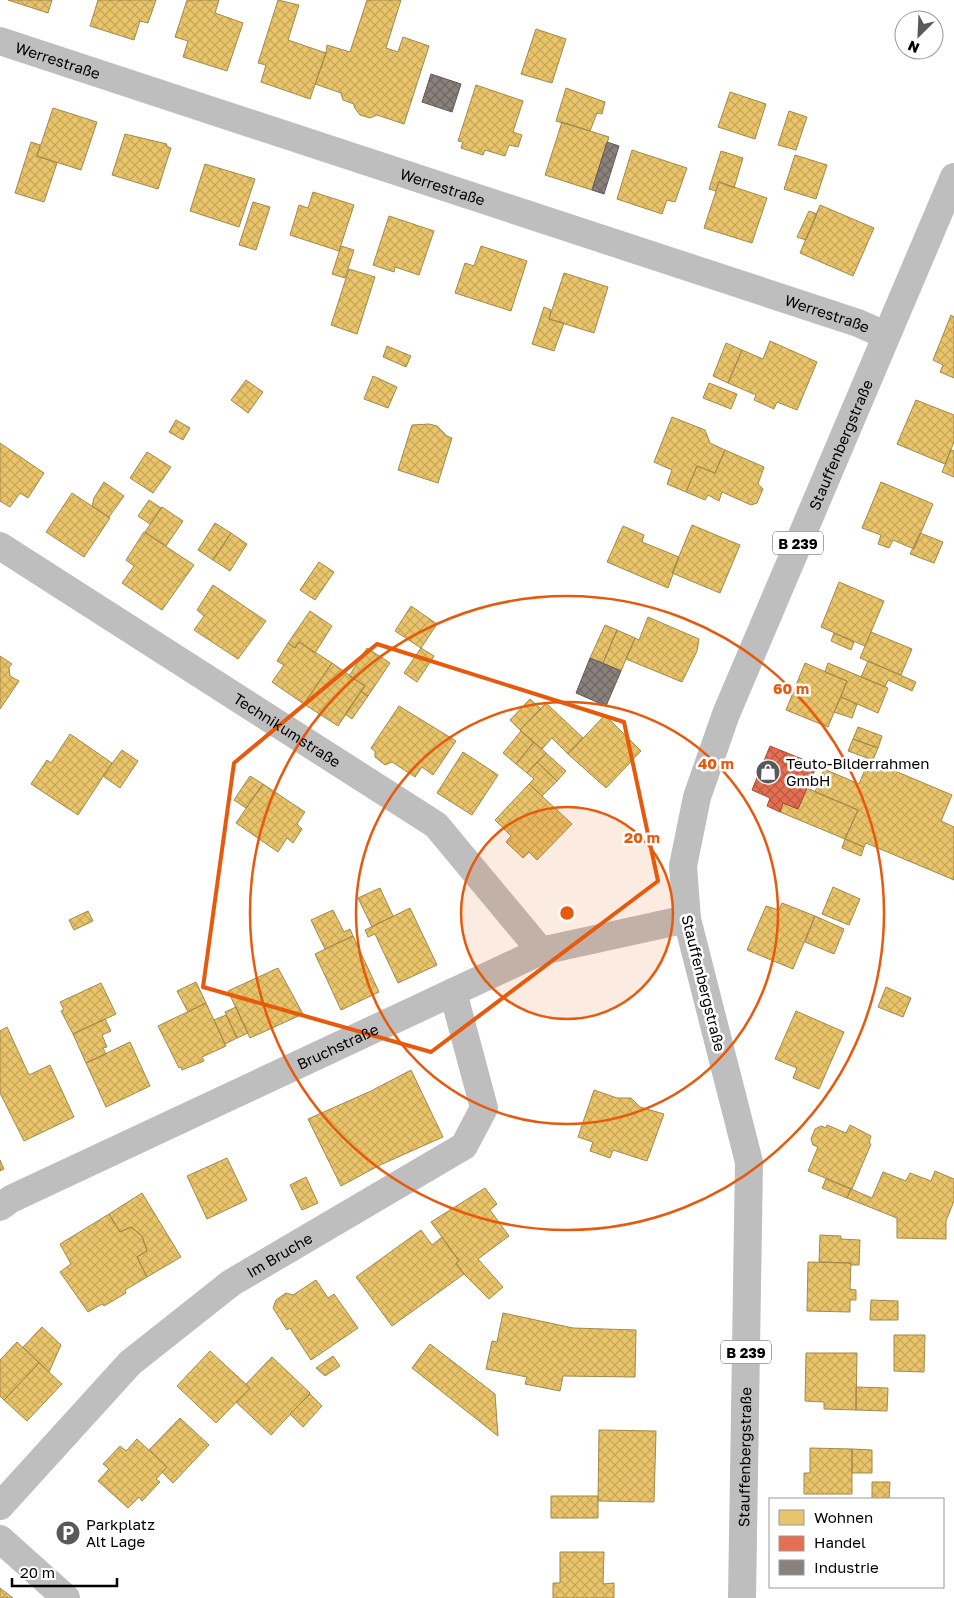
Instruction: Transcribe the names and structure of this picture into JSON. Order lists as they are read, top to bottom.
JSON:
{
  "streets": {
    "street": [
      "Werrestraße",
      "Stauffenbergstraße",
      "B 239",
      "Technikumstraße",
      "Bruchstraße",
      "Im Bruche"
    ]
  },
  "crossings": [
    ["Werrestraße", "Stauffenbergstraße"],
    ["Stauffenbergstraße", "Bruchstraße"],
    ["Technikumstraße", "Bruchstraße"],
    ["Bruchstraße", "Im Bruche"]
  ],
  "places": {
    "shop": ["Teuto-Bilderrahmen GmbH"],
    "parking": ["Parkplatz Alt Lage"]
  },
  "legend": ["Wohnen", "Handel", "Industrie"],
  "scale_bar": "20 m",
  "north": "bottom left",
  "rings": ["60 m", "40 m", "20 m"]
}
